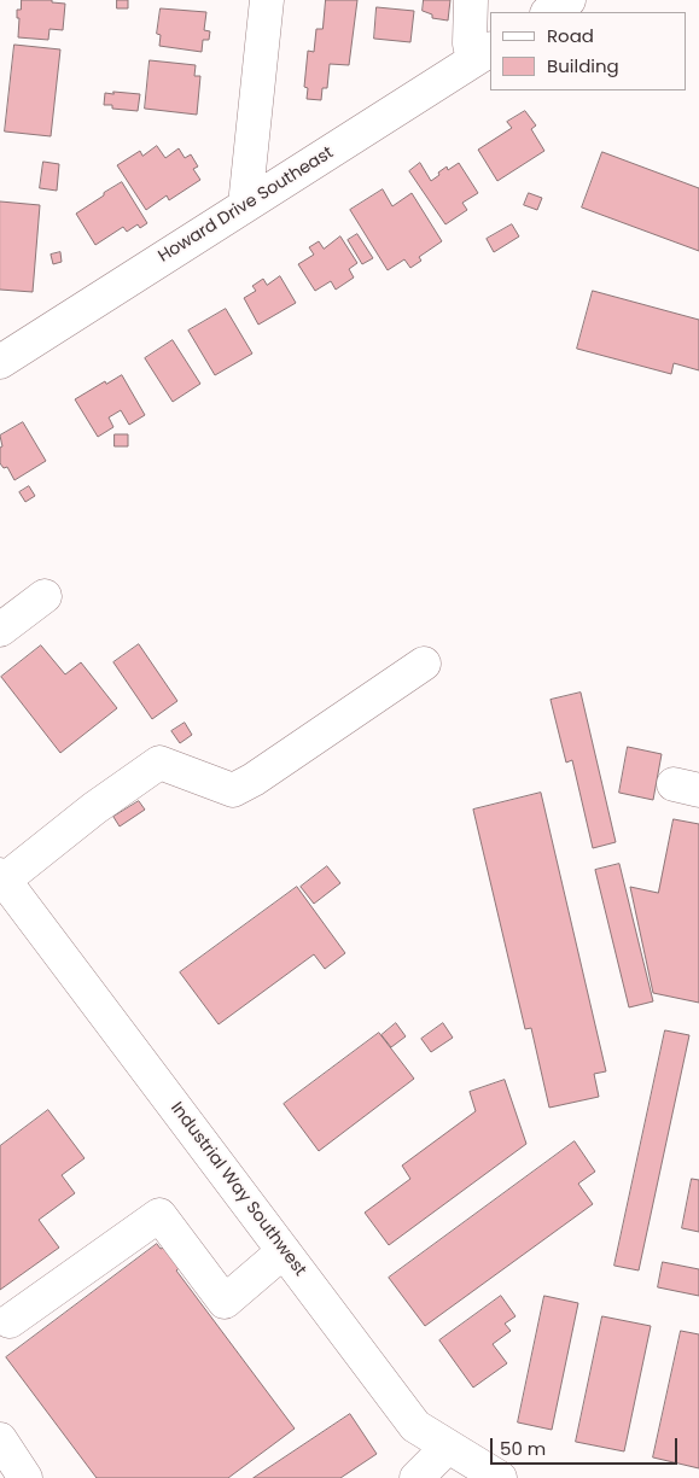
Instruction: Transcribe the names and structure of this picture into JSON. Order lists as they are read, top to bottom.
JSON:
{
  "streets": {
    "street": ["Howard Drive Southeast", "Industrial Way Southwest"]
  },
  "legend": ["Road", "Building"],
  "scale_bar": "50 m"
}
